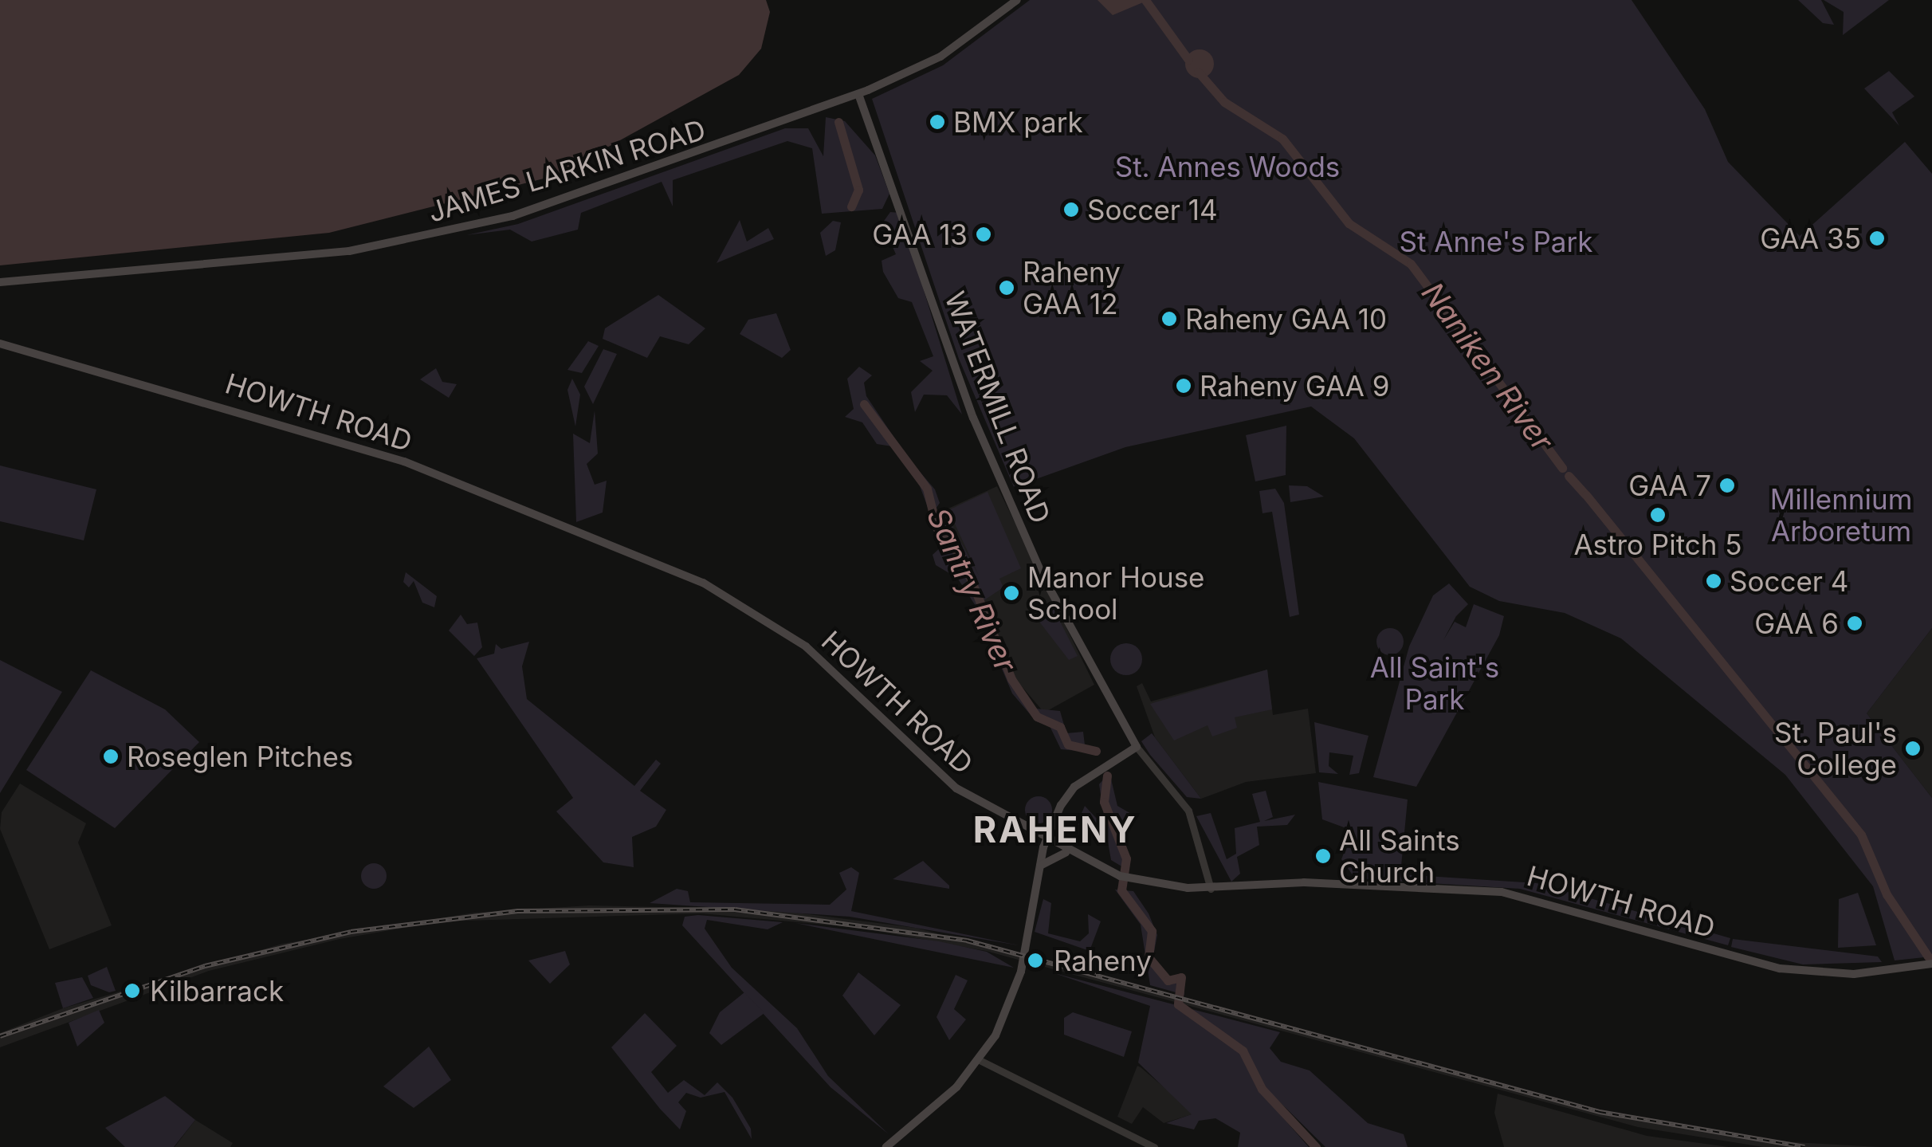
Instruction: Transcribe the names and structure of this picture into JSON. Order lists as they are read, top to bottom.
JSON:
{
  "streets": {
    "main road": ["JAMES LARKIN ROAD", "WATERMILL ROAD", "HOWTH ROAD"]
  },
  "crossings": [
    ["JAMES LARKIN ROAD", "WATERMILL ROAD"],
    ["WATERMILL ROAD", "HOWTH ROAD"]
  ],
  "districts": ["RAHENY"],
  "water": ["Naniken River", "Santry River"],
  "parks": [
    "St. Annes Woods",
    "St Anne's Park",
    "Millennium Arboretum",
    "All Saint's Park"
  ],
  "places": [
    "BMX park",
    "Soccer 14",
    "GAA 13",
    "GAA 35",
    "Raheny GAA 12",
    "Raheny GAA 10",
    "Raheny GAA 9",
    "GAA 7",
    "Astro Pitch 5",
    "Soccer 4",
    "Manor House School",
    "GAA 6",
    "St. Paul's College",
    "Roseglen Pitches",
    "All Saints Church",
    "Raheny",
    "Kilbarrack"
  ]
}
